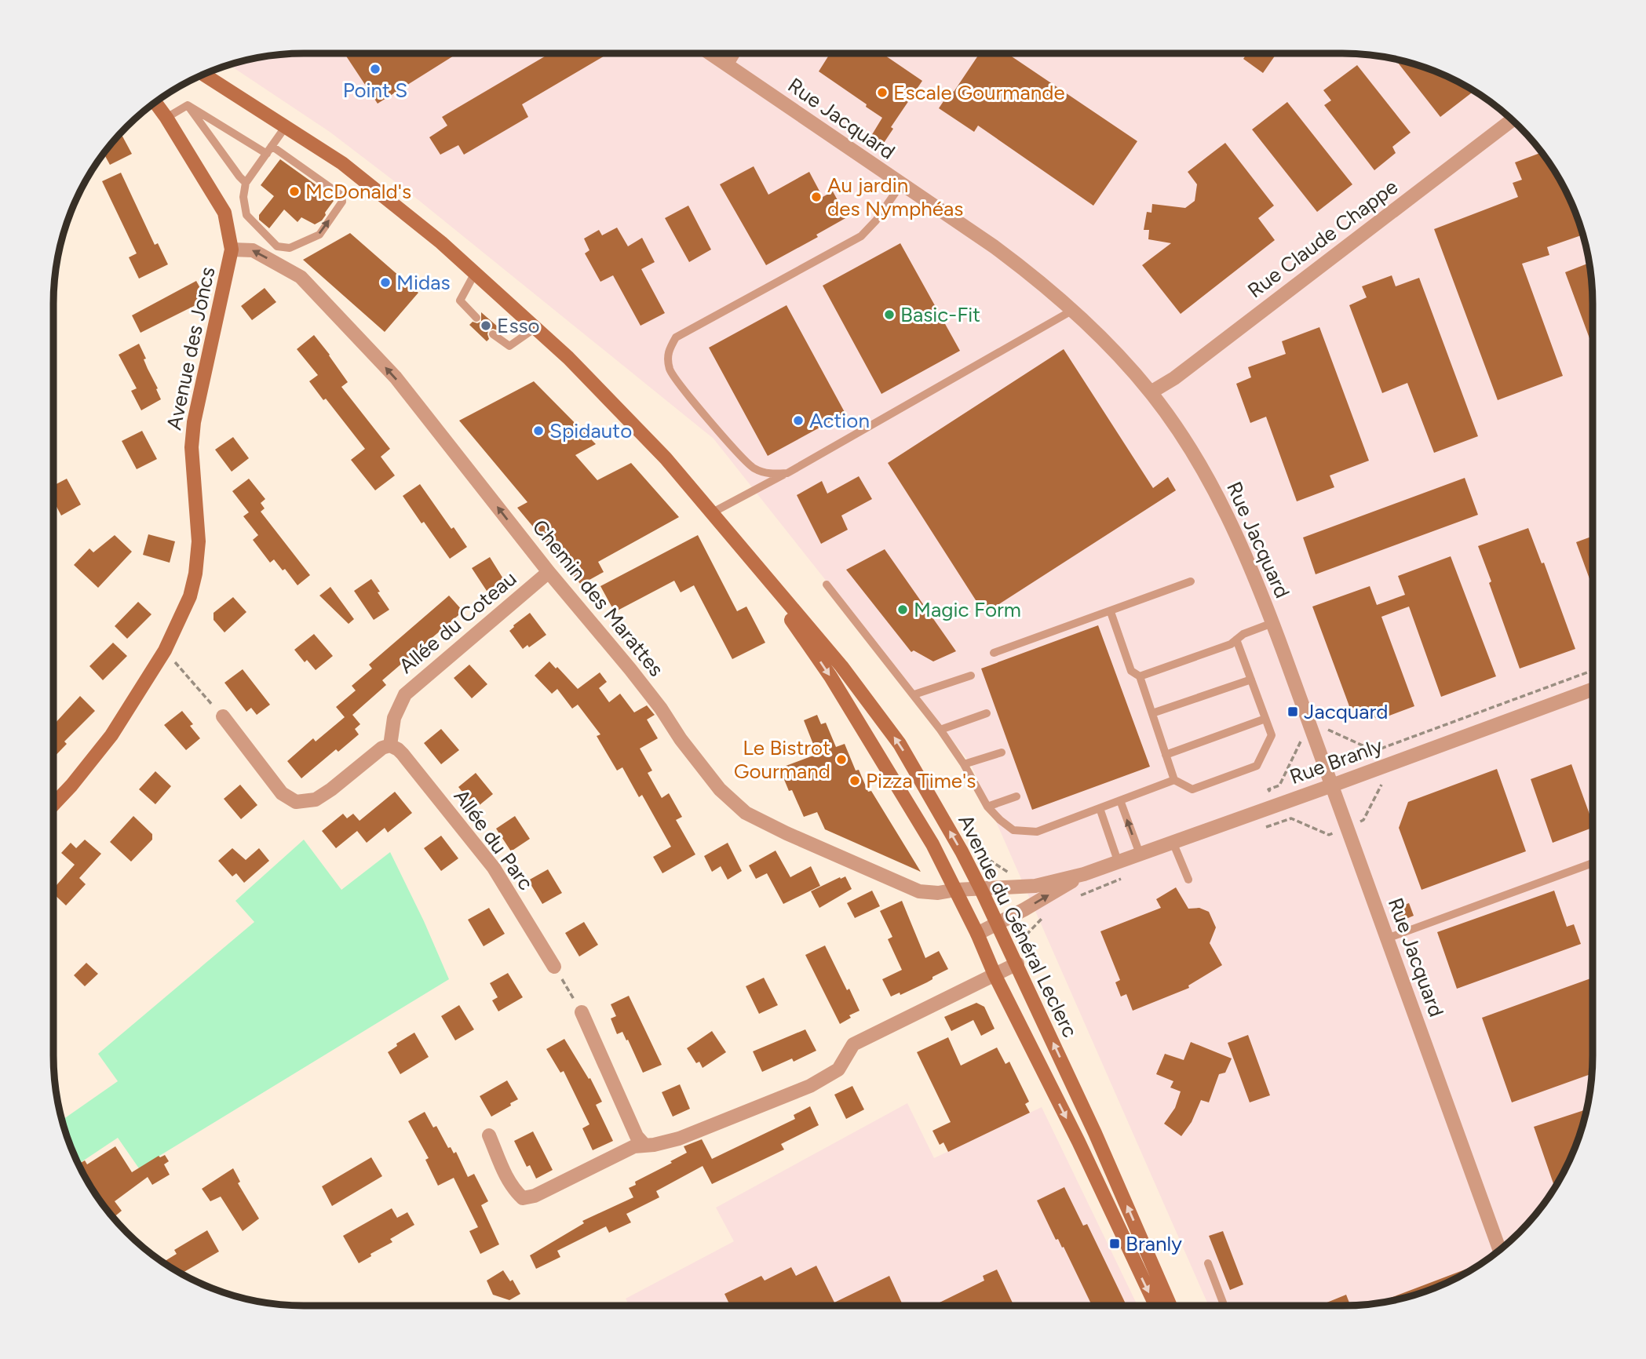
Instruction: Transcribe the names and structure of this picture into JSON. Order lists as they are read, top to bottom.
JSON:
{
  "streets": {
    "main road": ["Avenue des Joncs", "Avenue du Général Leclerc"],
    "street": [
      "Rue Jacquard",
      "Rue Claude Chappe",
      "Chemin des Marattes",
      "Allée du Coteau",
      "Rue Branly",
      "Allée du Parc"
    ]
  },
  "crossings": [
    ["Rue Jacquard", "Rue Claude Chappe"],
    ["Rue Jacquard", "Rue Branly"],
    ["Avenue des Joncs", "Chemin des Marattes"],
    ["Chemin des Marattes", "Allée du Coteau"],
    ["Chemin des Marattes", "Rue Branly"],
    ["Chemin des Marattes", "Avenue du Général Leclerc"],
    ["Allée du Coteau", "Allée du Parc"],
    ["Rue Branly", "Avenue du Général Leclerc"]
  ],
  "one_way": ["Chemin des Marattes"],
  "places": {
    "other": [
      "Point S",
      "Escale Gourmande",
      "McDonald's",
      "Au jardin des Nymphéas",
      "Midas",
      "Basic-Fit",
      "Esso",
      "Action",
      "Spidauto",
      "Magic Form",
      "Le Bistrot Gourmand",
      "Pizza Time's"
    ],
    "transit": ["Jacquard", "Branly"]
  }
}
